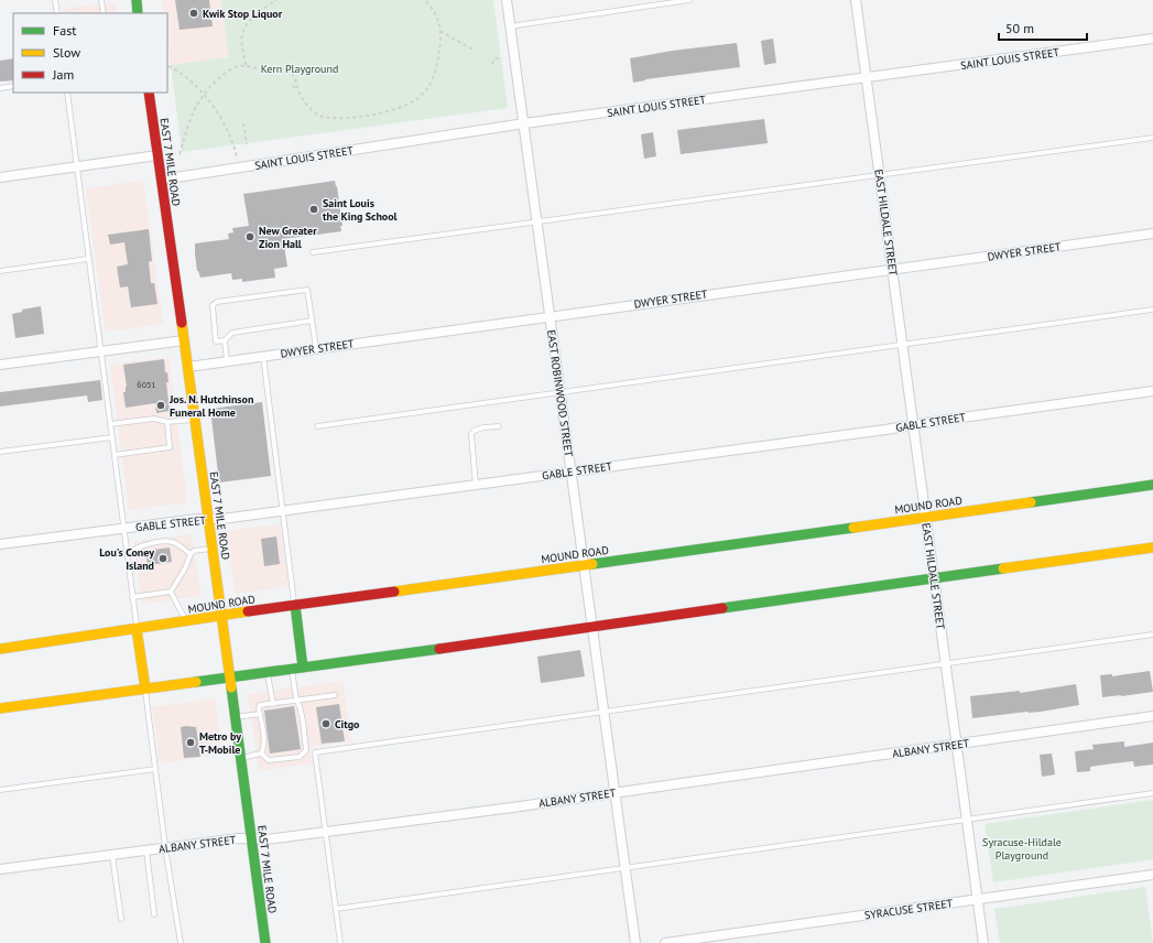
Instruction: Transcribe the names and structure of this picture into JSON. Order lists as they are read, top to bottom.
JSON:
{
  "streets": {
    "main road": ["EAST 7 MILE ROAD", "MOUND ROAD"],
    "street": [
      "SAINT LOUIS STREET",
      "EAST HILDALE STREET",
      "DWYER STREET",
      "EAST ROBINWOOD STREET",
      "GABLE STREET",
      "ALBANY STREET",
      "SYRACUSE STREET"
    ]
  },
  "crossings": [
    ["SAINT LOUIS STREET", "EAST 7 MILE ROAD"],
    ["SAINT LOUIS STREET", "EAST HILDALE STREET"],
    ["SAINT LOUIS STREET", "EAST ROBINWOOD STREET"],
    ["EAST 7 MILE ROAD", "DWYER STREET"],
    ["EAST 7 MILE ROAD", "GABLE STREET"],
    ["EAST 7 MILE ROAD", "MOUND ROAD"],
    ["EAST 7 MILE ROAD", "ALBANY STREET"],
    ["EAST HILDALE STREET", "DWYER STREET"],
    ["EAST HILDALE STREET", "GABLE STREET"],
    ["EAST HILDALE STREET", "MOUND ROAD"],
    ["EAST HILDALE STREET", "ALBANY STREET"],
    ["EAST HILDALE STREET", "SYRACUSE STREET"],
    ["DWYER STREET", "EAST ROBINWOOD STREET"],
    ["EAST ROBINWOOD STREET", "GABLE STREET"],
    ["EAST ROBINWOOD STREET", "MOUND ROAD"],
    ["EAST ROBINWOOD STREET", "ALBANY STREET"]
  ],
  "parks": ["Kern Playground", "Syracuse-Hildale Playground"],
  "places": [
    "Kwik Stop Liquor",
    "Saint Louis the King School",
    "New Greater Zion Hall",
    "Jos. N. Hutchinson Funeral Home",
    "Lou's Coney Island",
    "Citgo",
    "Metro by T-Mobile"
  ],
  "house_numbers": ["6051"],
  "legend": ["Fast", "Slow", "Jam"],
  "scale_bar": "50 m"
}
